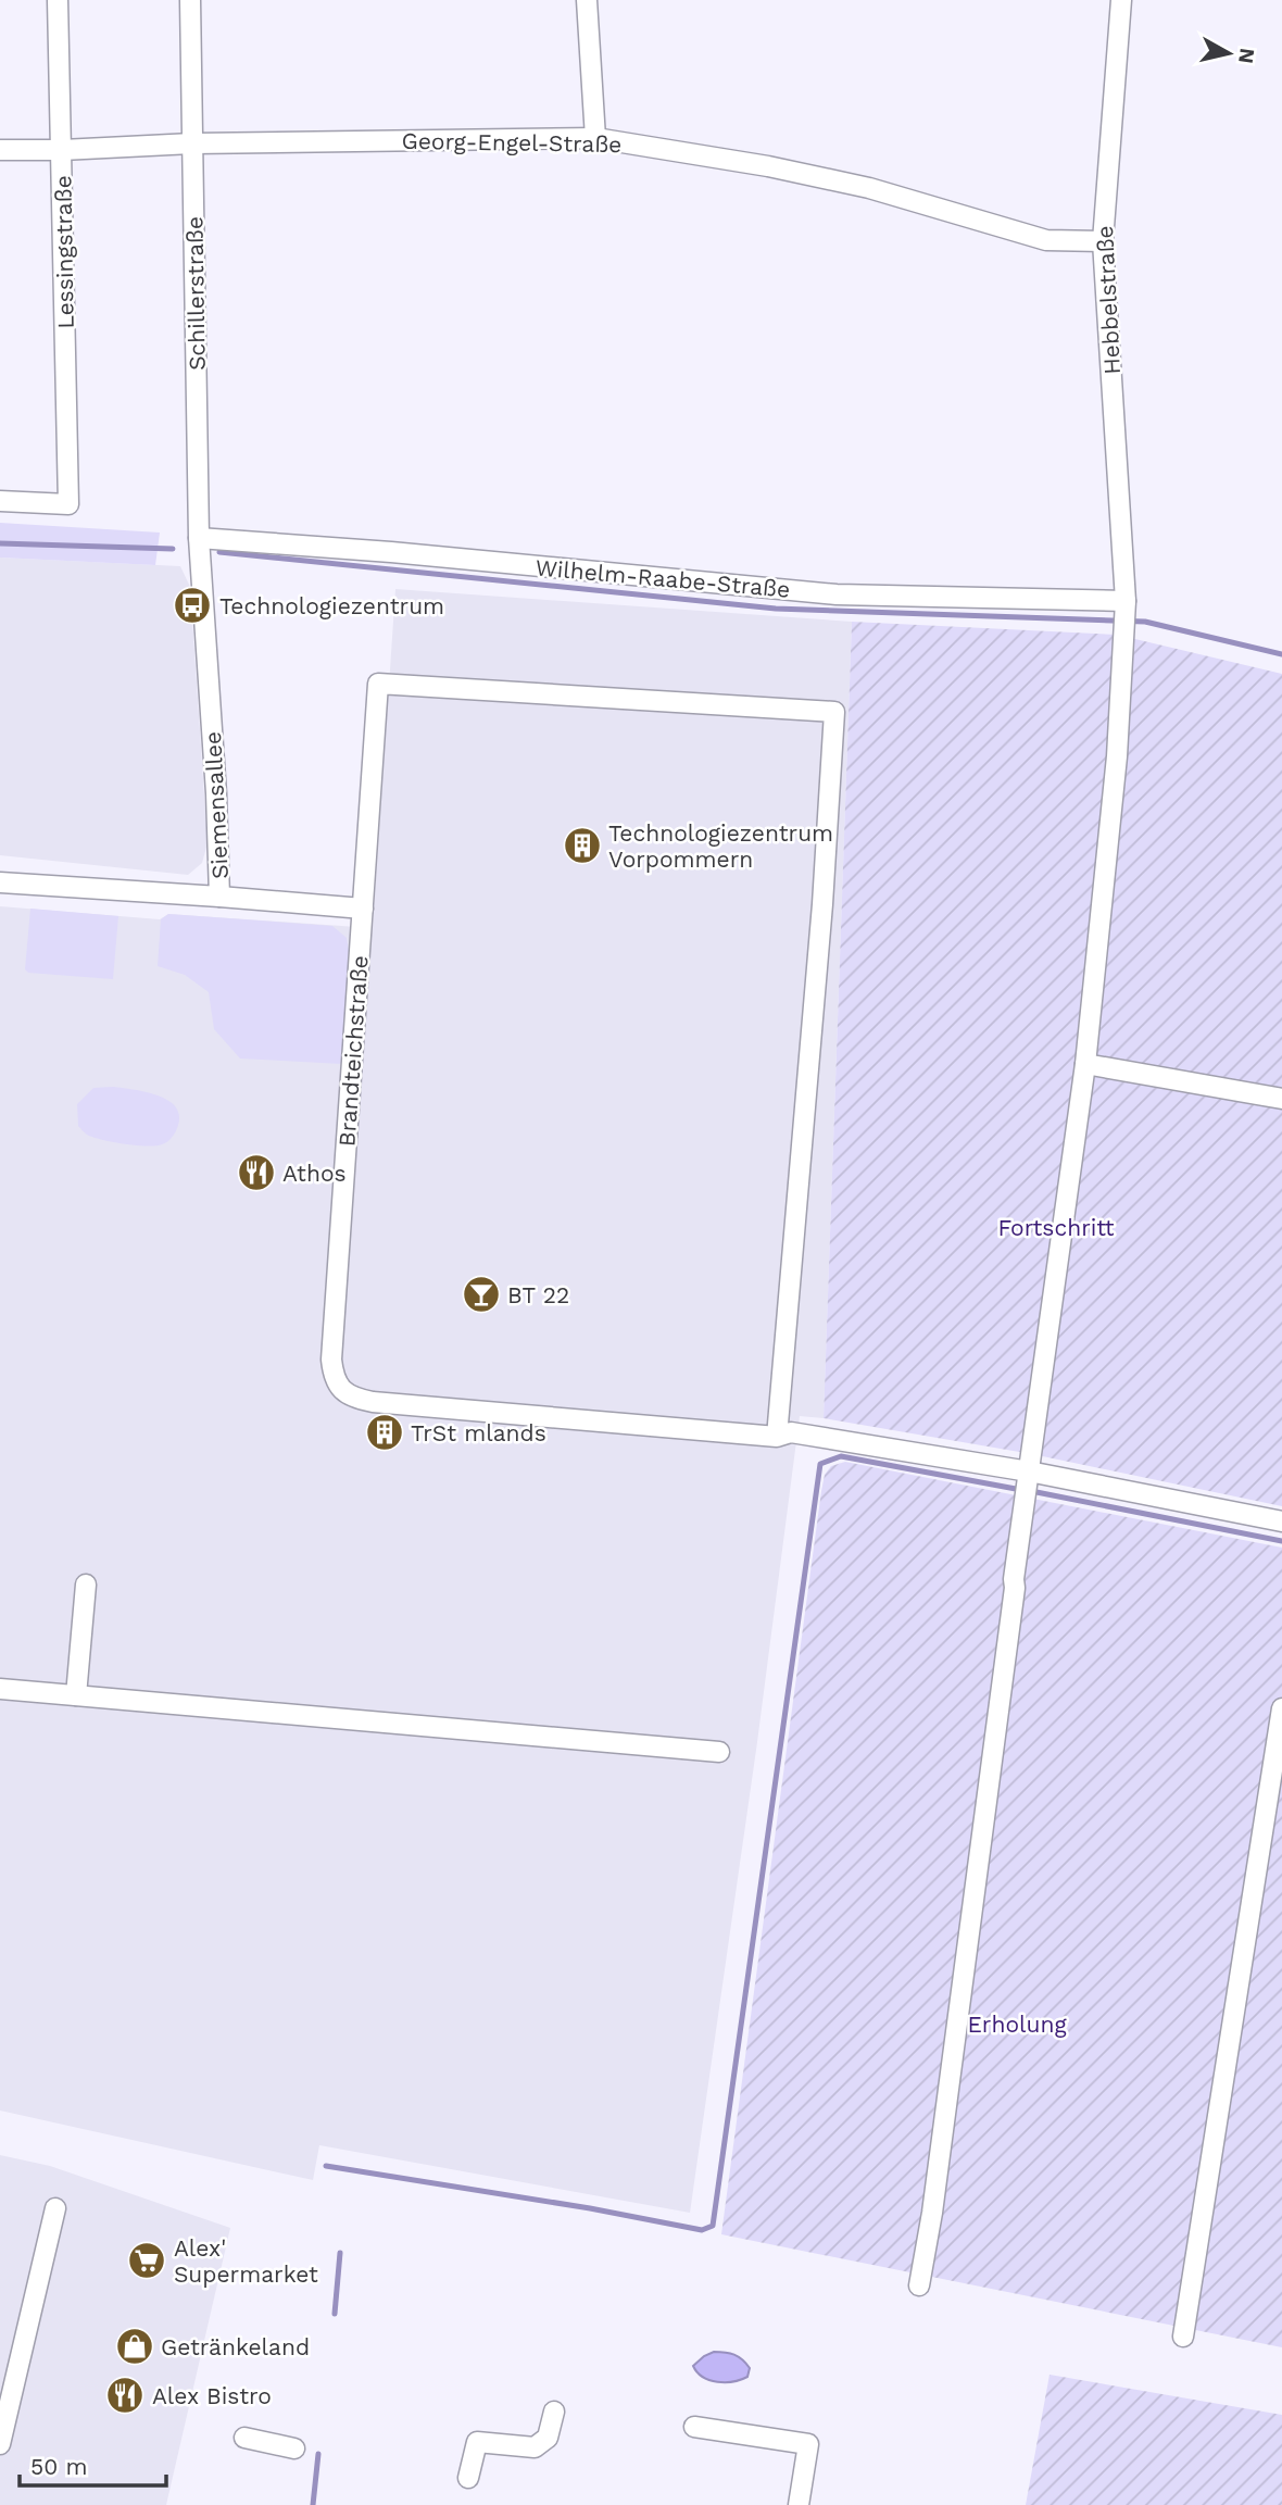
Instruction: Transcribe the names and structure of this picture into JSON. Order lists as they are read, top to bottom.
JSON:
{
  "streets": {
    "street": [
      "Georg-Engel-Straße",
      "Lessingstraße",
      "Schillerstraße",
      "Hebbelstraße",
      "Wilhelm-Raabe-Straße",
      "Siemensallee",
      "Brandteichstraße"
    ]
  },
  "crossings": [
    ["Georg-Engel-Straße", "Lessingstraße"],
    ["Georg-Engel-Straße", "Schillerstraße"],
    ["Georg-Engel-Straße", "Hebbelstraße"],
    ["Schillerstraße", "Wilhelm-Raabe-Straße"],
    ["Schillerstraße", "Siemensallee"],
    ["Hebbelstraße", "Wilhelm-Raabe-Straße"]
  ],
  "parks": ["Fortschritt", "Erholung"],
  "places": {
    "bus stop": ["Technologiezentrum"],
    "building": ["Technologiezentrum Vorpommern", "TrSt mlands"],
    "restaurant": ["Athos", "Alex Bistro"],
    "bar": ["BT 22"],
    "supermarket": ["Alex' Supermarket"],
    "shop": ["Getränkeland"]
  },
  "scale_bar": "50 m",
  "north": "right"
}
